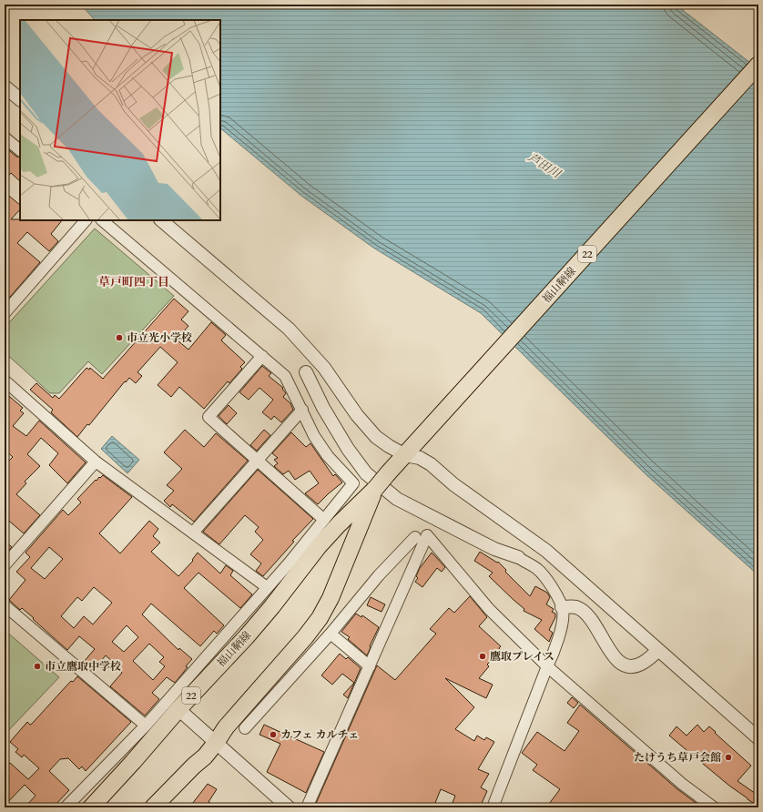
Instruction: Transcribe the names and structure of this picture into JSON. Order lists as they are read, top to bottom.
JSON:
{
  "streets": {
    "main road": ["22", "福山鞆線"]
  },
  "districts": ["草戸町四丁目"],
  "water": ["芦田川"],
  "places": [
    "市立光小学校",
    "鷹取プレイス",
    "市立鷹取中学校",
    "カフェ カルチェ",
    "たけうち草戸会館"
  ]
}
